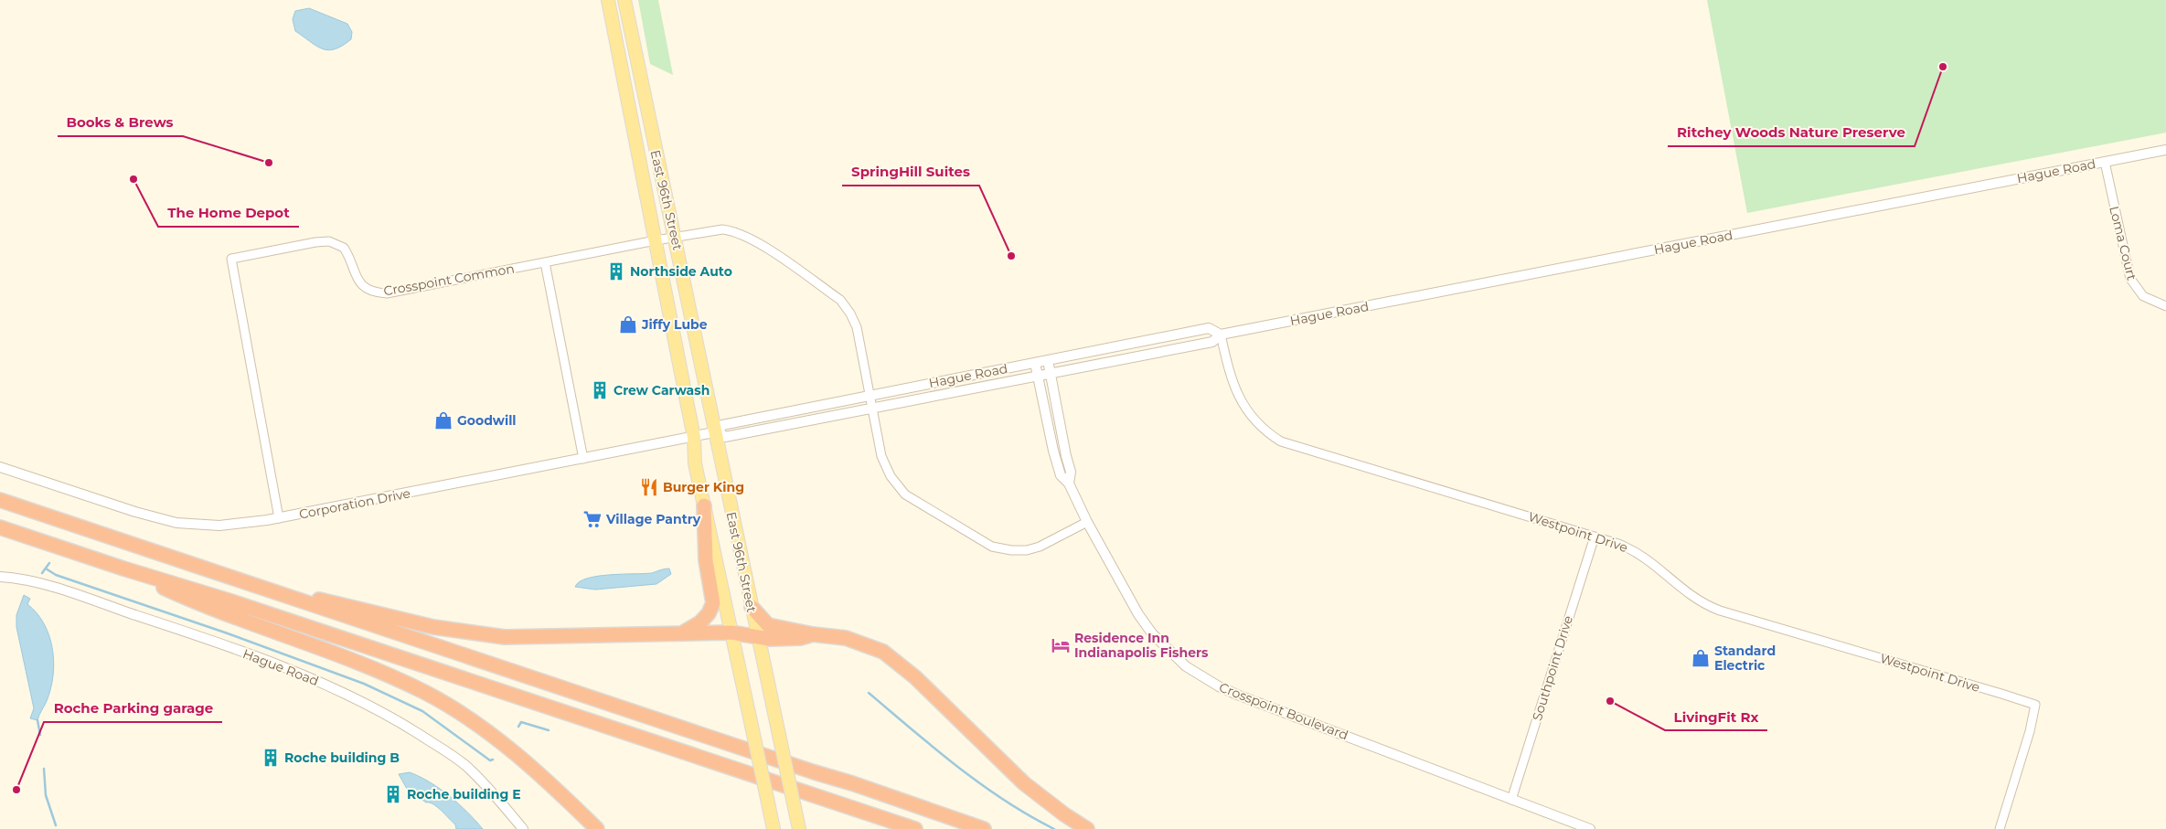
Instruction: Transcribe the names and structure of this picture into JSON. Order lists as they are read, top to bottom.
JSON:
{
  "streets": {
    "main road": ["East 96th Street"],
    "street": [
      "Hague Road",
      "Loma Court",
      "Crosspoint Common",
      "Corporation Drive",
      "Westpoint Drive",
      "Southpoint Drive",
      "Crosspoint Boulevard"
    ]
  },
  "crossings": [
    ["Hague Road", "East 96th Street"],
    ["Hague Road", "Loma Court"],
    ["Hague Road", "Crosspoint Common"],
    ["Hague Road", "Corporation Drive"],
    ["Hague Road", "Westpoint Drive"],
    ["Hague Road", "Crosspoint Boulevard"],
    ["East 96th Street", "Crosspoint Common"],
    ["East 96th Street", "Corporation Drive"],
    ["Crosspoint Common", "Corporation Drive"],
    ["Crosspoint Common", "Crosspoint Boulevard"],
    ["Westpoint Drive", "Southpoint Drive"],
    ["Southpoint Drive", "Crosspoint Boulevard"]
  ],
  "places": {
    "other": [
      "Ritchey Woods Nature Preserve",
      "Books & Brews",
      "The Home Depot",
      "SpringHill Suites",
      "LivingFit Rx",
      "Roche Parking garage"
    ],
    "building": [
      "Northside Auto",
      "Crew Carwash",
      "Roche building B",
      "Roche building E"
    ],
    "shop": ["Jiffy Lube", "Goodwill", "Standard Electric"],
    "restaurant": ["Burger King"],
    "supermarket": ["Village Pantry"],
    "hotel": ["Residence Inn Indianapolis Fishers"]
  }
}
